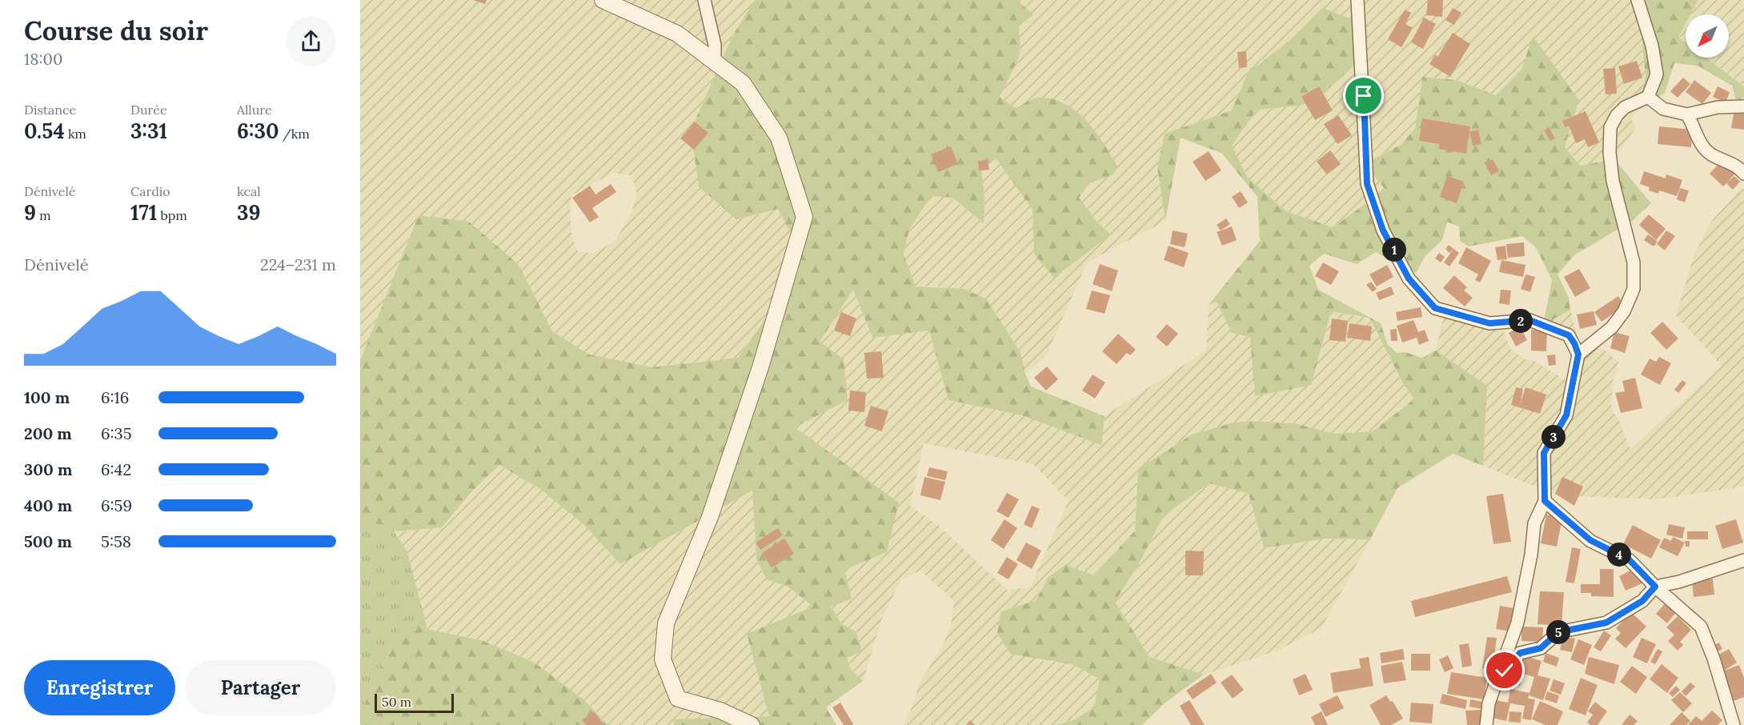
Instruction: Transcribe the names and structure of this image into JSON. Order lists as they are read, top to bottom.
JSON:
{
  "scale_bar": "50 m",
  "north": "bottom left",
  "page": {
    "heading": ["Course du soir", "18:00"],
    "stats": [
      ["Distance", "0.54 km"],
      ["Durée", "3:31"],
      ["Allure", "6:30 /km"],
      ["Dénivelé", "9 m"],
      ["Cardio", "171 bpm"],
      ["kcal", "39"]
    ],
    "pins": [
      "1",
      "2",
      "3",
      "4",
      "5"
    ],
    "chart": ["Dénivelé", "224–231 m"],
    "list": [
      {
        "name": "100 m",
        "note": "6:16"
      },
      {
        "name": "200 m",
        "note": "6:35"
      },
      {
        "name": "300 m",
        "note": "6:42"
      },
      {
        "name": "400 m",
        "note": "6:59"
      },
      {
        "name": "500 m",
        "note": "5:58"
      }
    ],
    "buttons": ["Enregistrer", "Partager"],
    "scale": "50 m"
  }
}
